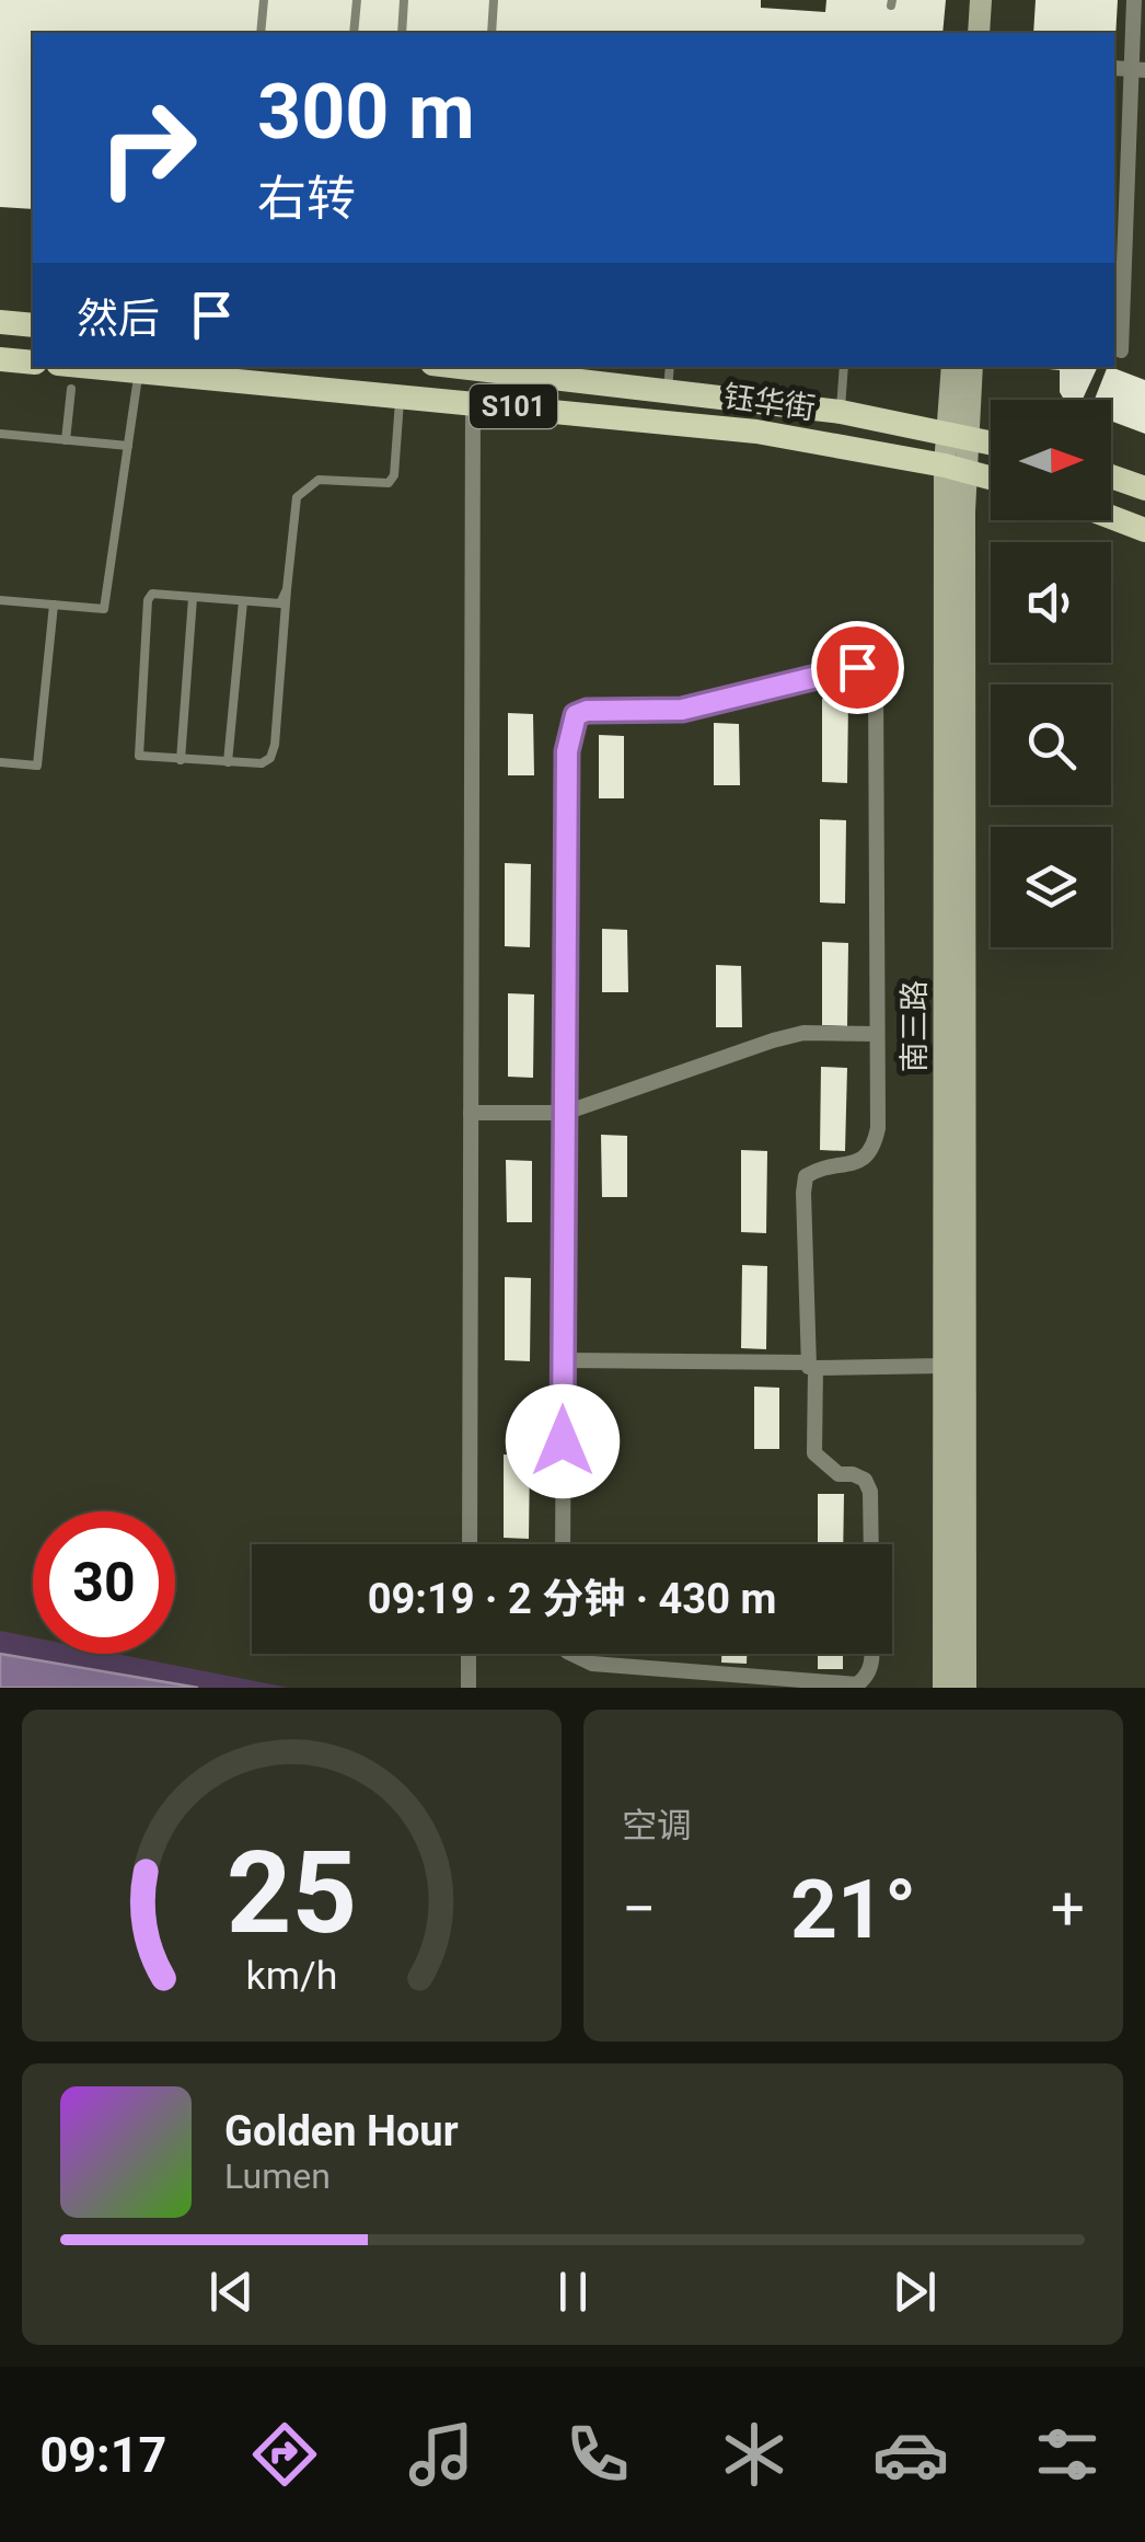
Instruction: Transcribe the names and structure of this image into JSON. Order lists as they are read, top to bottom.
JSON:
{
  "streets": {
    "main road": ["钰华街", "S101"],
    "street": ["南三路"]
  },
  "crossings": [
    ["钰华街", "南三路"]
  ],
  "north": "right",
  "page": {
    "turn": ["300 m", "右转"],
    "then": "然后",
    "limit": "30",
    "trip": "09:19 · 2 分钟 · 430 m",
    "tile": "空调",
    "heat": ["−", "21°", "+"],
    "song": ["Golden Hour", "Lumen"],
    "tabs": "09:17",
    "gauge": ["25", "km/h"]
  }
}
